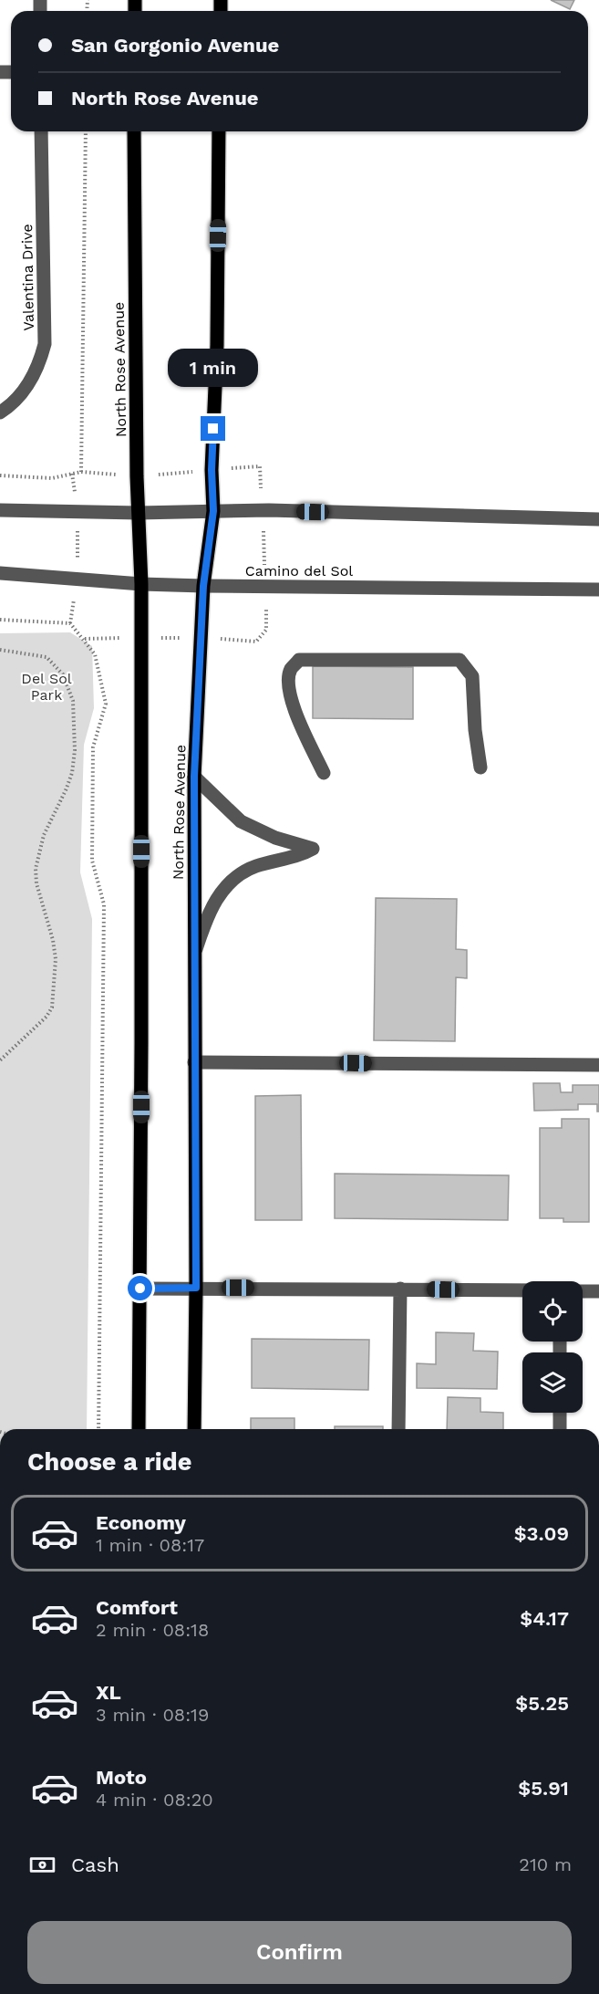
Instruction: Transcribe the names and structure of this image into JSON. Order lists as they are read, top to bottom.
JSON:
{
  "streets": {
    "main road": ["North Rose Avenue"],
    "street": ["Valentina Drive", "Camino del Sol"]
  },
  "crossings": [
    ["North Rose Avenue", "Camino del Sol"]
  ],
  "parks": ["Del Sol Park"],
  "page": {
    "banner": ["San Gorgonio Avenue", "North Rose Avenue"],
    "bubble": "1 min",
    "heading": "Choose a ride",
    "list": [
      {
        "name": "Economy",
        "note": "1 min · 08:17",
        "value": "$3.09"
      },
      {
        "name": "Comfort",
        "note": "2 min · 08:18",
        "value": "$4.17"
      },
      {
        "name": "XL",
        "note": "3 min · 08:19",
        "value": "$5.25"
      },
      {
        "name": "Moto",
        "note": "4 min · 08:20",
        "value": "$5.91"
      }
    ],
    "pay": ["Cash", "210 m"],
    "buttons": "Confirm"
  }
}
